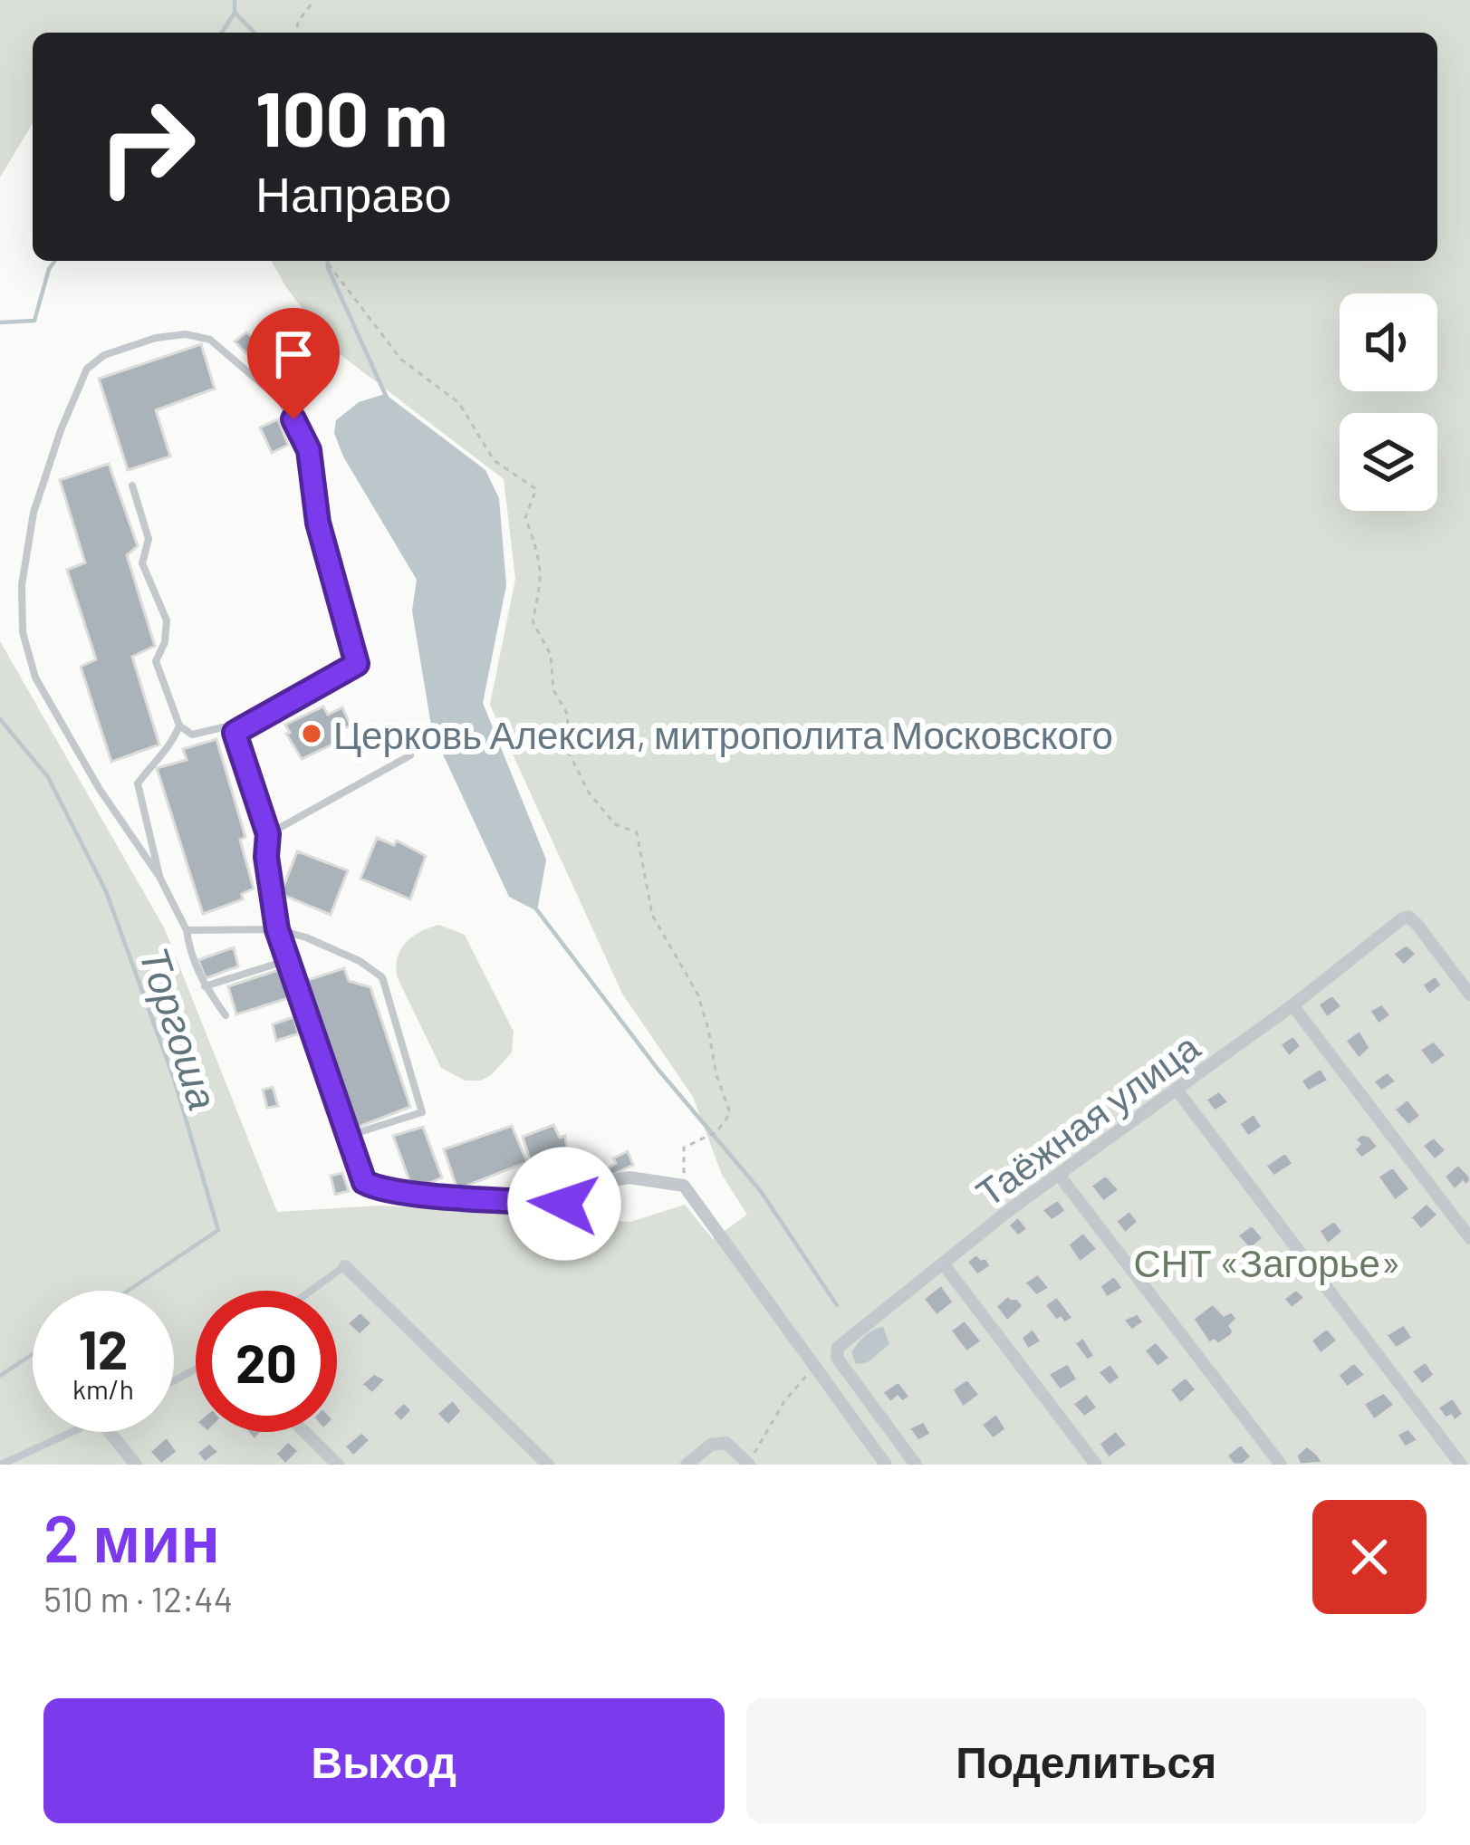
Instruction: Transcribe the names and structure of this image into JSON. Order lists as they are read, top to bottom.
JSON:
{
  "streets": {
    "street": ["Таёжная улица"]
  },
  "water": ["Торгоша"],
  "parks": ["СНТ «Загорье»"],
  "places": ["Церковь Алексия, митрополита Московского"],
  "page": {
    "turn": ["100 m", "Направо"],
    "speed": "12 km/h",
    "limit": "20",
    "heading": ["2 мин", "510 m · 12:44"],
    "buttons": ["Выход", "Поделиться"]
  }
}
